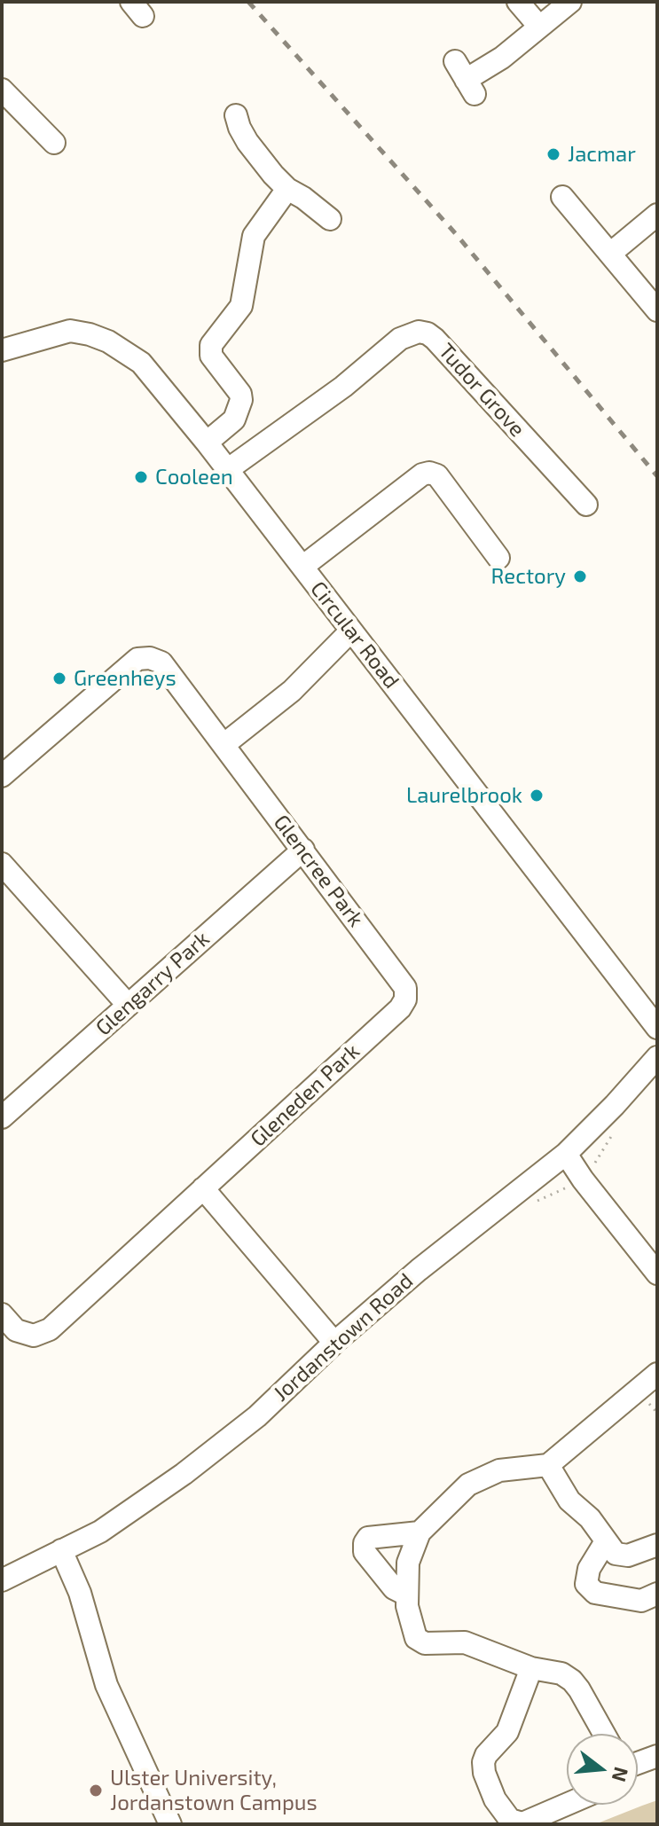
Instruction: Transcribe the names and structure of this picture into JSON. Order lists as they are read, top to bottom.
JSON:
{
  "streets": {
    "street": [
      "Tudor Grove",
      "Circular Road",
      "Glencree Park",
      "Glengarry Park",
      "Gleneden Park",
      "Jordanstown Road"
    ]
  },
  "crossings": [
    ["Tudor Grove", "Circular Road"],
    ["Glencree Park", "Glengarry Park"],
    ["Glencree Park", "Gleneden Park"]
  ],
  "places": [
    "Jacmar",
    "Cooleen",
    "Rectory",
    "Greenheys",
    "Laurelbrook",
    "Ulster University, Jordanstown Campus"
  ],
  "north": "right"
}
